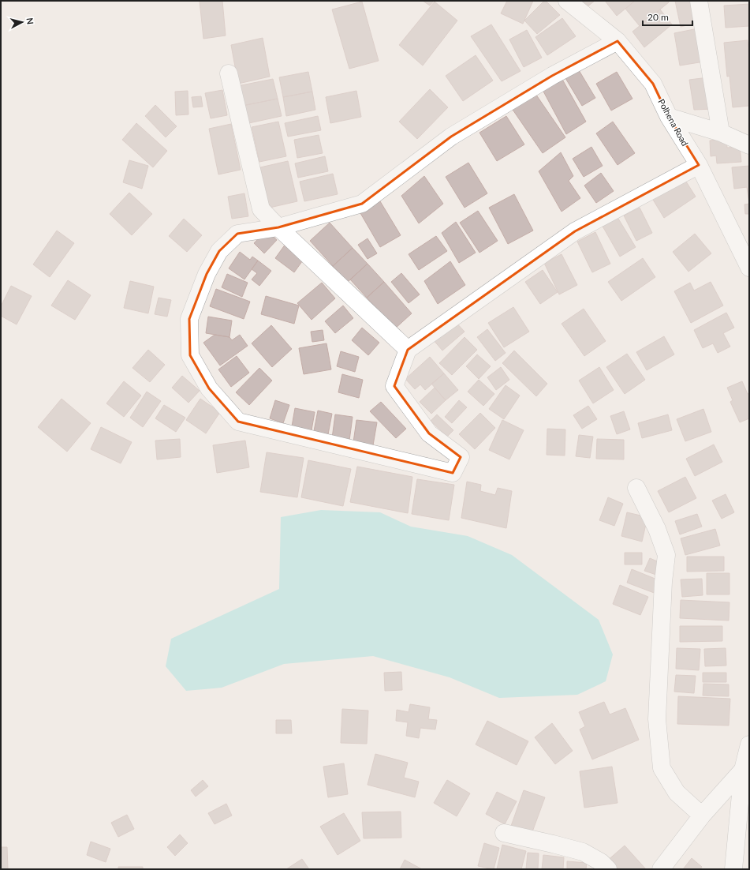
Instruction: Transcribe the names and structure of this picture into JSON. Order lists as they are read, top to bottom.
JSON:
{
  "streets": {
    "street": ["Polhena Road"]
  },
  "scale_bar": "20 m",
  "north": "right"
}
